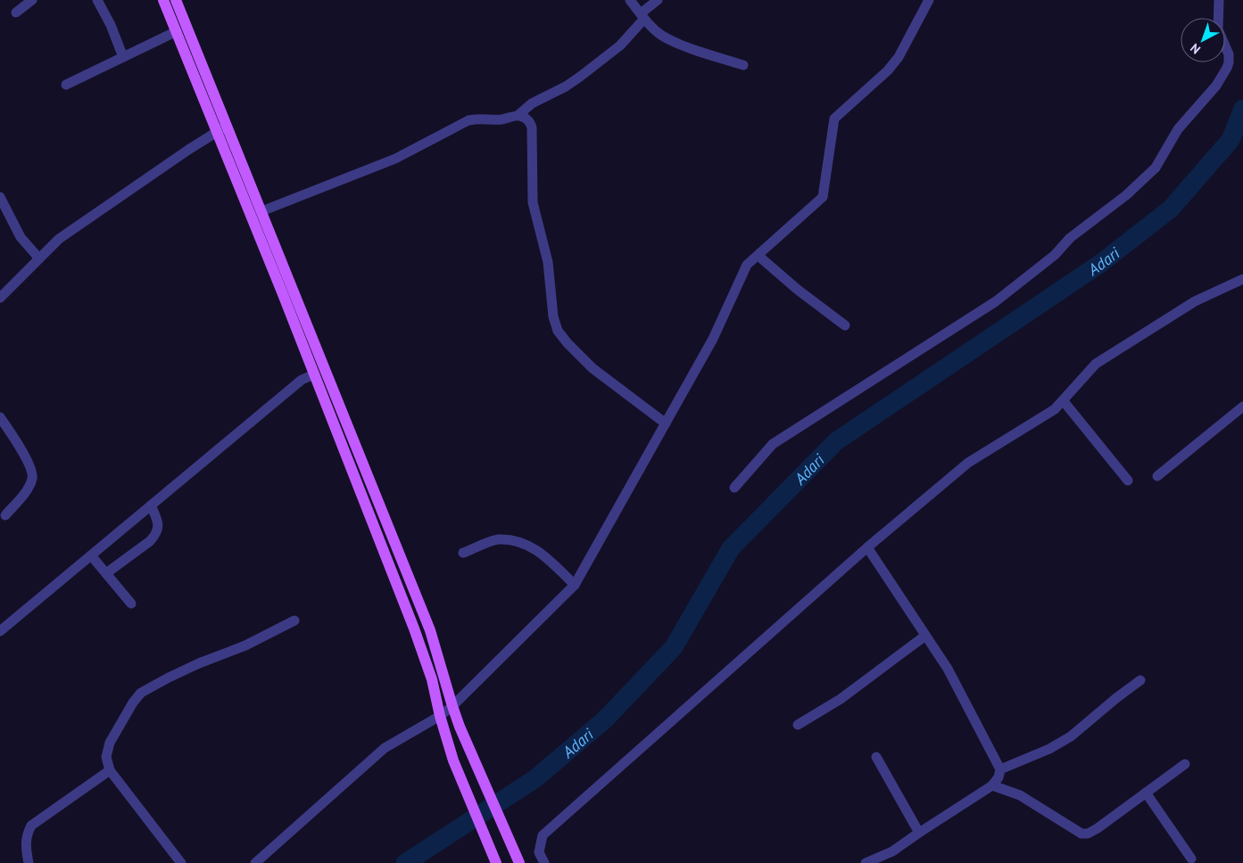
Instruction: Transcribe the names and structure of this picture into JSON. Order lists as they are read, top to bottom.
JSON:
{
  "water": ["Adari"],
  "north": "bottom left"
}
